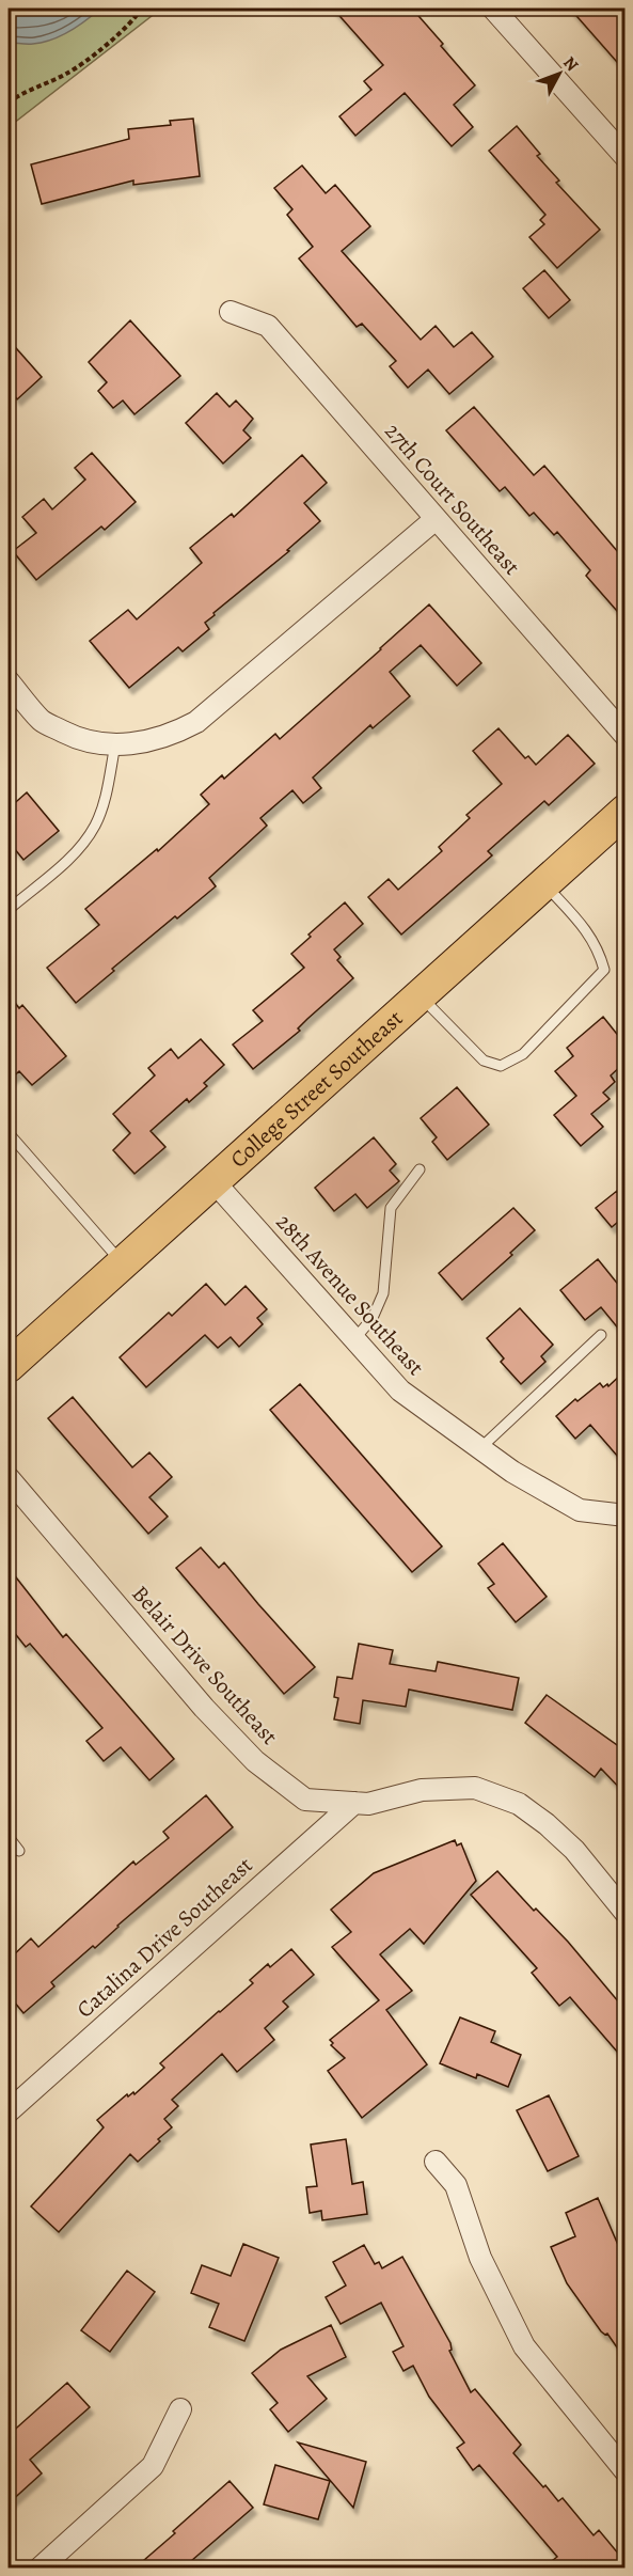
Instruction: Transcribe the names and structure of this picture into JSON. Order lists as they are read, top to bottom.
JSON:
{
  "streets": {
    "main road": ["College Street Southeast"],
    "street": [
      "27th Court Southeast",
      "28th Avenue Southeast",
      "Belair Drive Southeast",
      "Catalina Drive Southeast"
    ]
  },
  "crossings": [
    ["College Street Southeast", "28th Avenue Southeast"],
    ["Belair Drive Southeast", "Catalina Drive Southeast"]
  ],
  "north": "top right"
}
